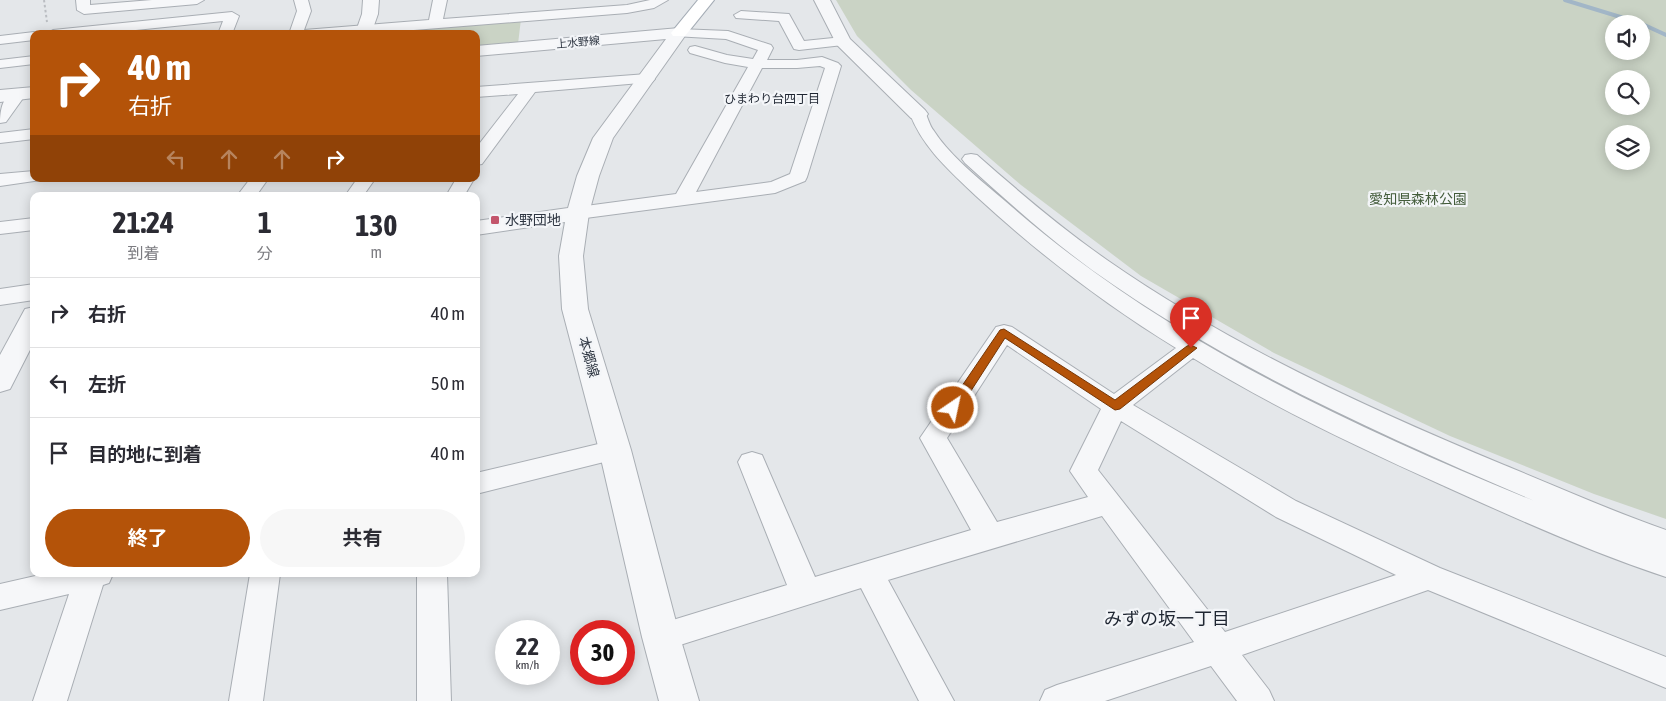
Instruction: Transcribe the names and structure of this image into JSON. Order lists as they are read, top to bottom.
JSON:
{
  "streets": {
    "street": ["上水野線", "本郷線"]
  },
  "crossings": [
    ["上水野線", "本郷線"]
  ],
  "districts": ["ひまわり台四丁目", "みずの坂一丁目"],
  "parks": ["愛知県森林公園"],
  "places": {
    "transit": ["水野団地"]
  },
  "page": {
    "turn": ["40 m", "右折"],
    "eta": [
      "21:24",
      "到着",
      "1",
      "分",
      "130",
      "m"
    ],
    "list": [
      {
        "name": "右折",
        "value": "40 m"
      },
      {
        "name": "左折",
        "value": "50 m"
      },
      {
        "name": "目的地に到着",
        "value": "40 m"
      }
    ],
    "buttons": ["終了", "共有"],
    "speed": "22 km/h",
    "limit": "30"
  }
}
